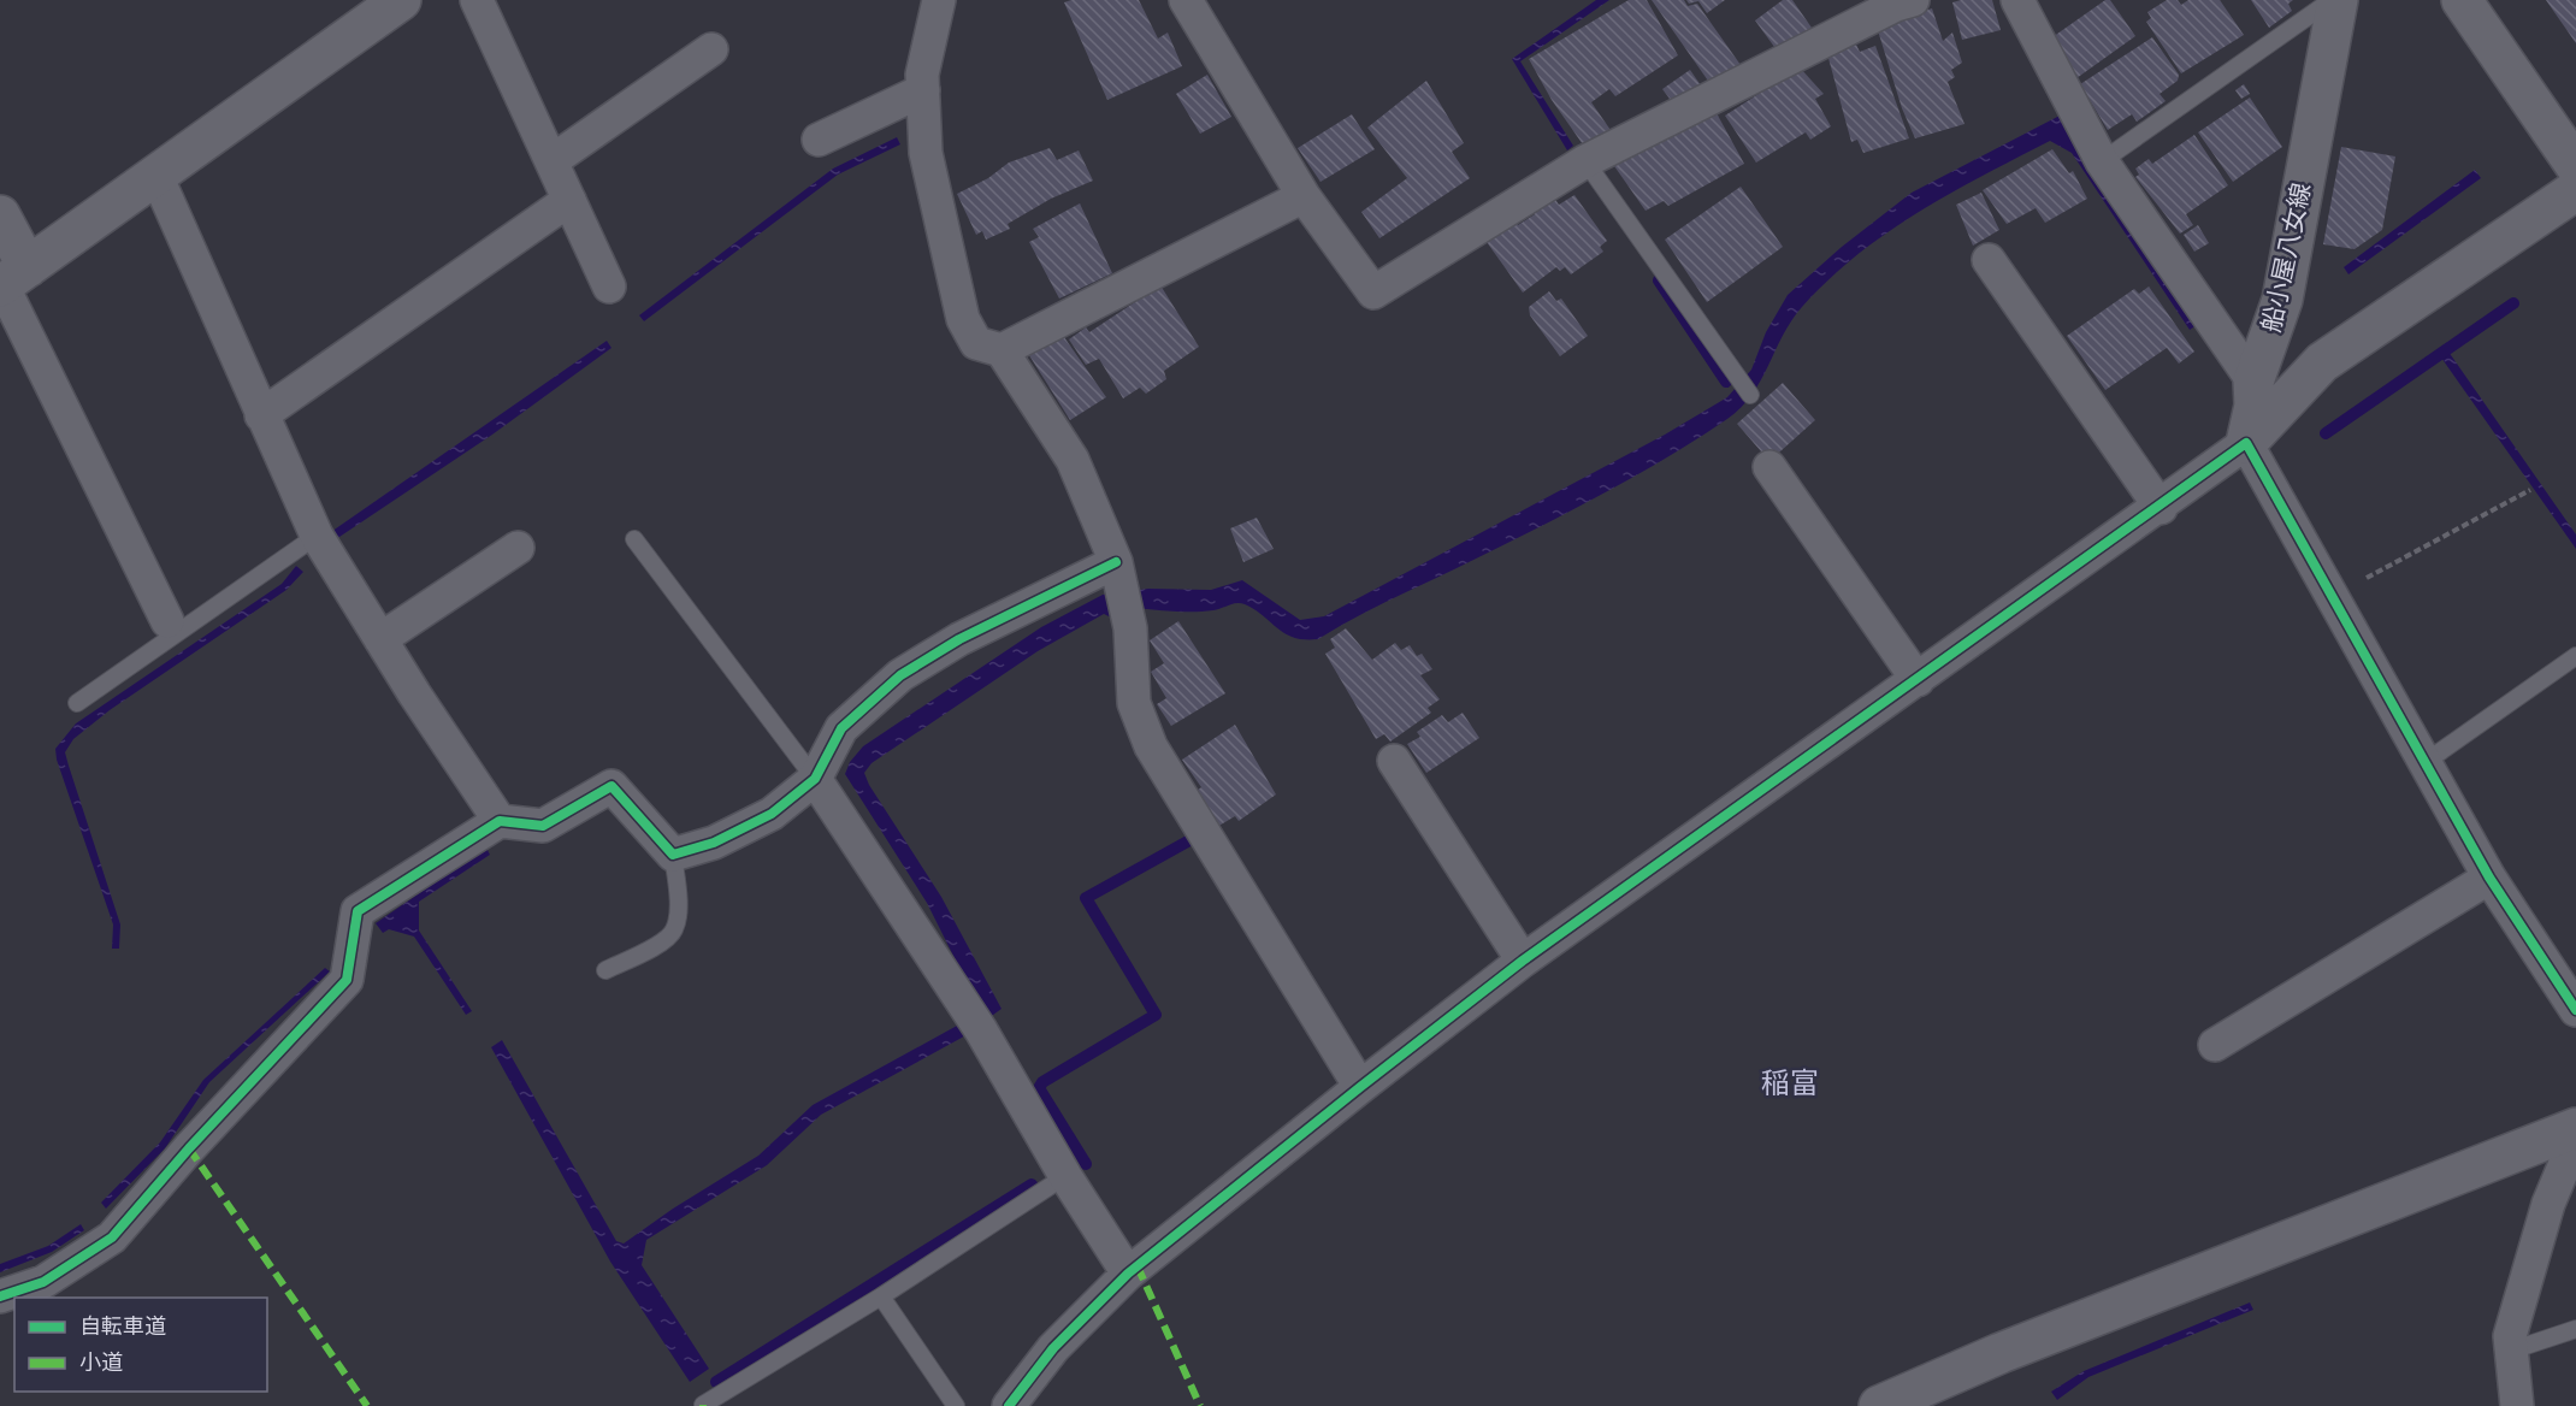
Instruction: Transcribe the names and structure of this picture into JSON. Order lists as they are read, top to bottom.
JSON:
{
  "streets": {
    "street": ["船小屋八女線"]
  },
  "districts": ["稲富"],
  "legend": ["自転車道", "小道"]
}
